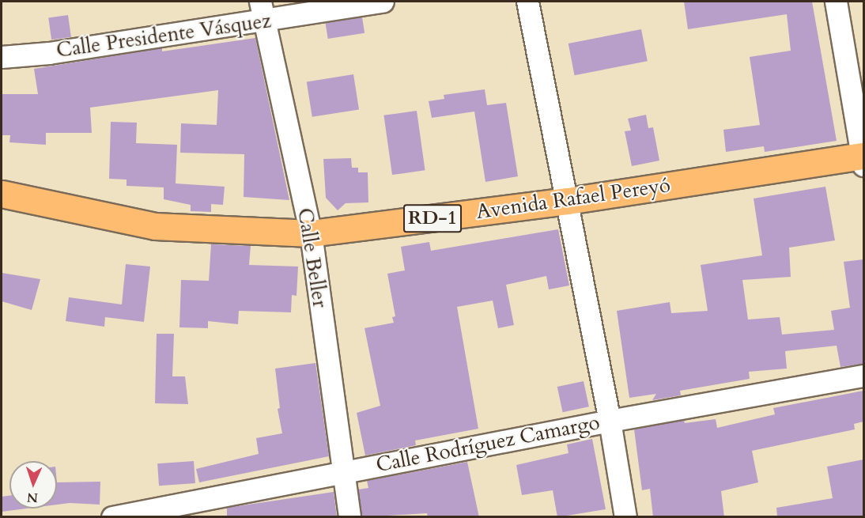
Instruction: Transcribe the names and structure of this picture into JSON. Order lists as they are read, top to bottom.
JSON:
{
  "streets": {
    "main road": ["Avenida Rafael Pereyó", "RD-1"],
    "street": ["Calle Presidente Vásquez", "Calle Beller", "Calle Rodríguez Camargo"]
  },
  "crossings": [
    ["Calle Presidente Vásquez", "Calle Beller"],
    ["Avenida Rafael Pereyó", "Calle Beller"],
    ["Calle Beller", "Calle Rodríguez Camargo"]
  ],
  "north": "bottom"
}
